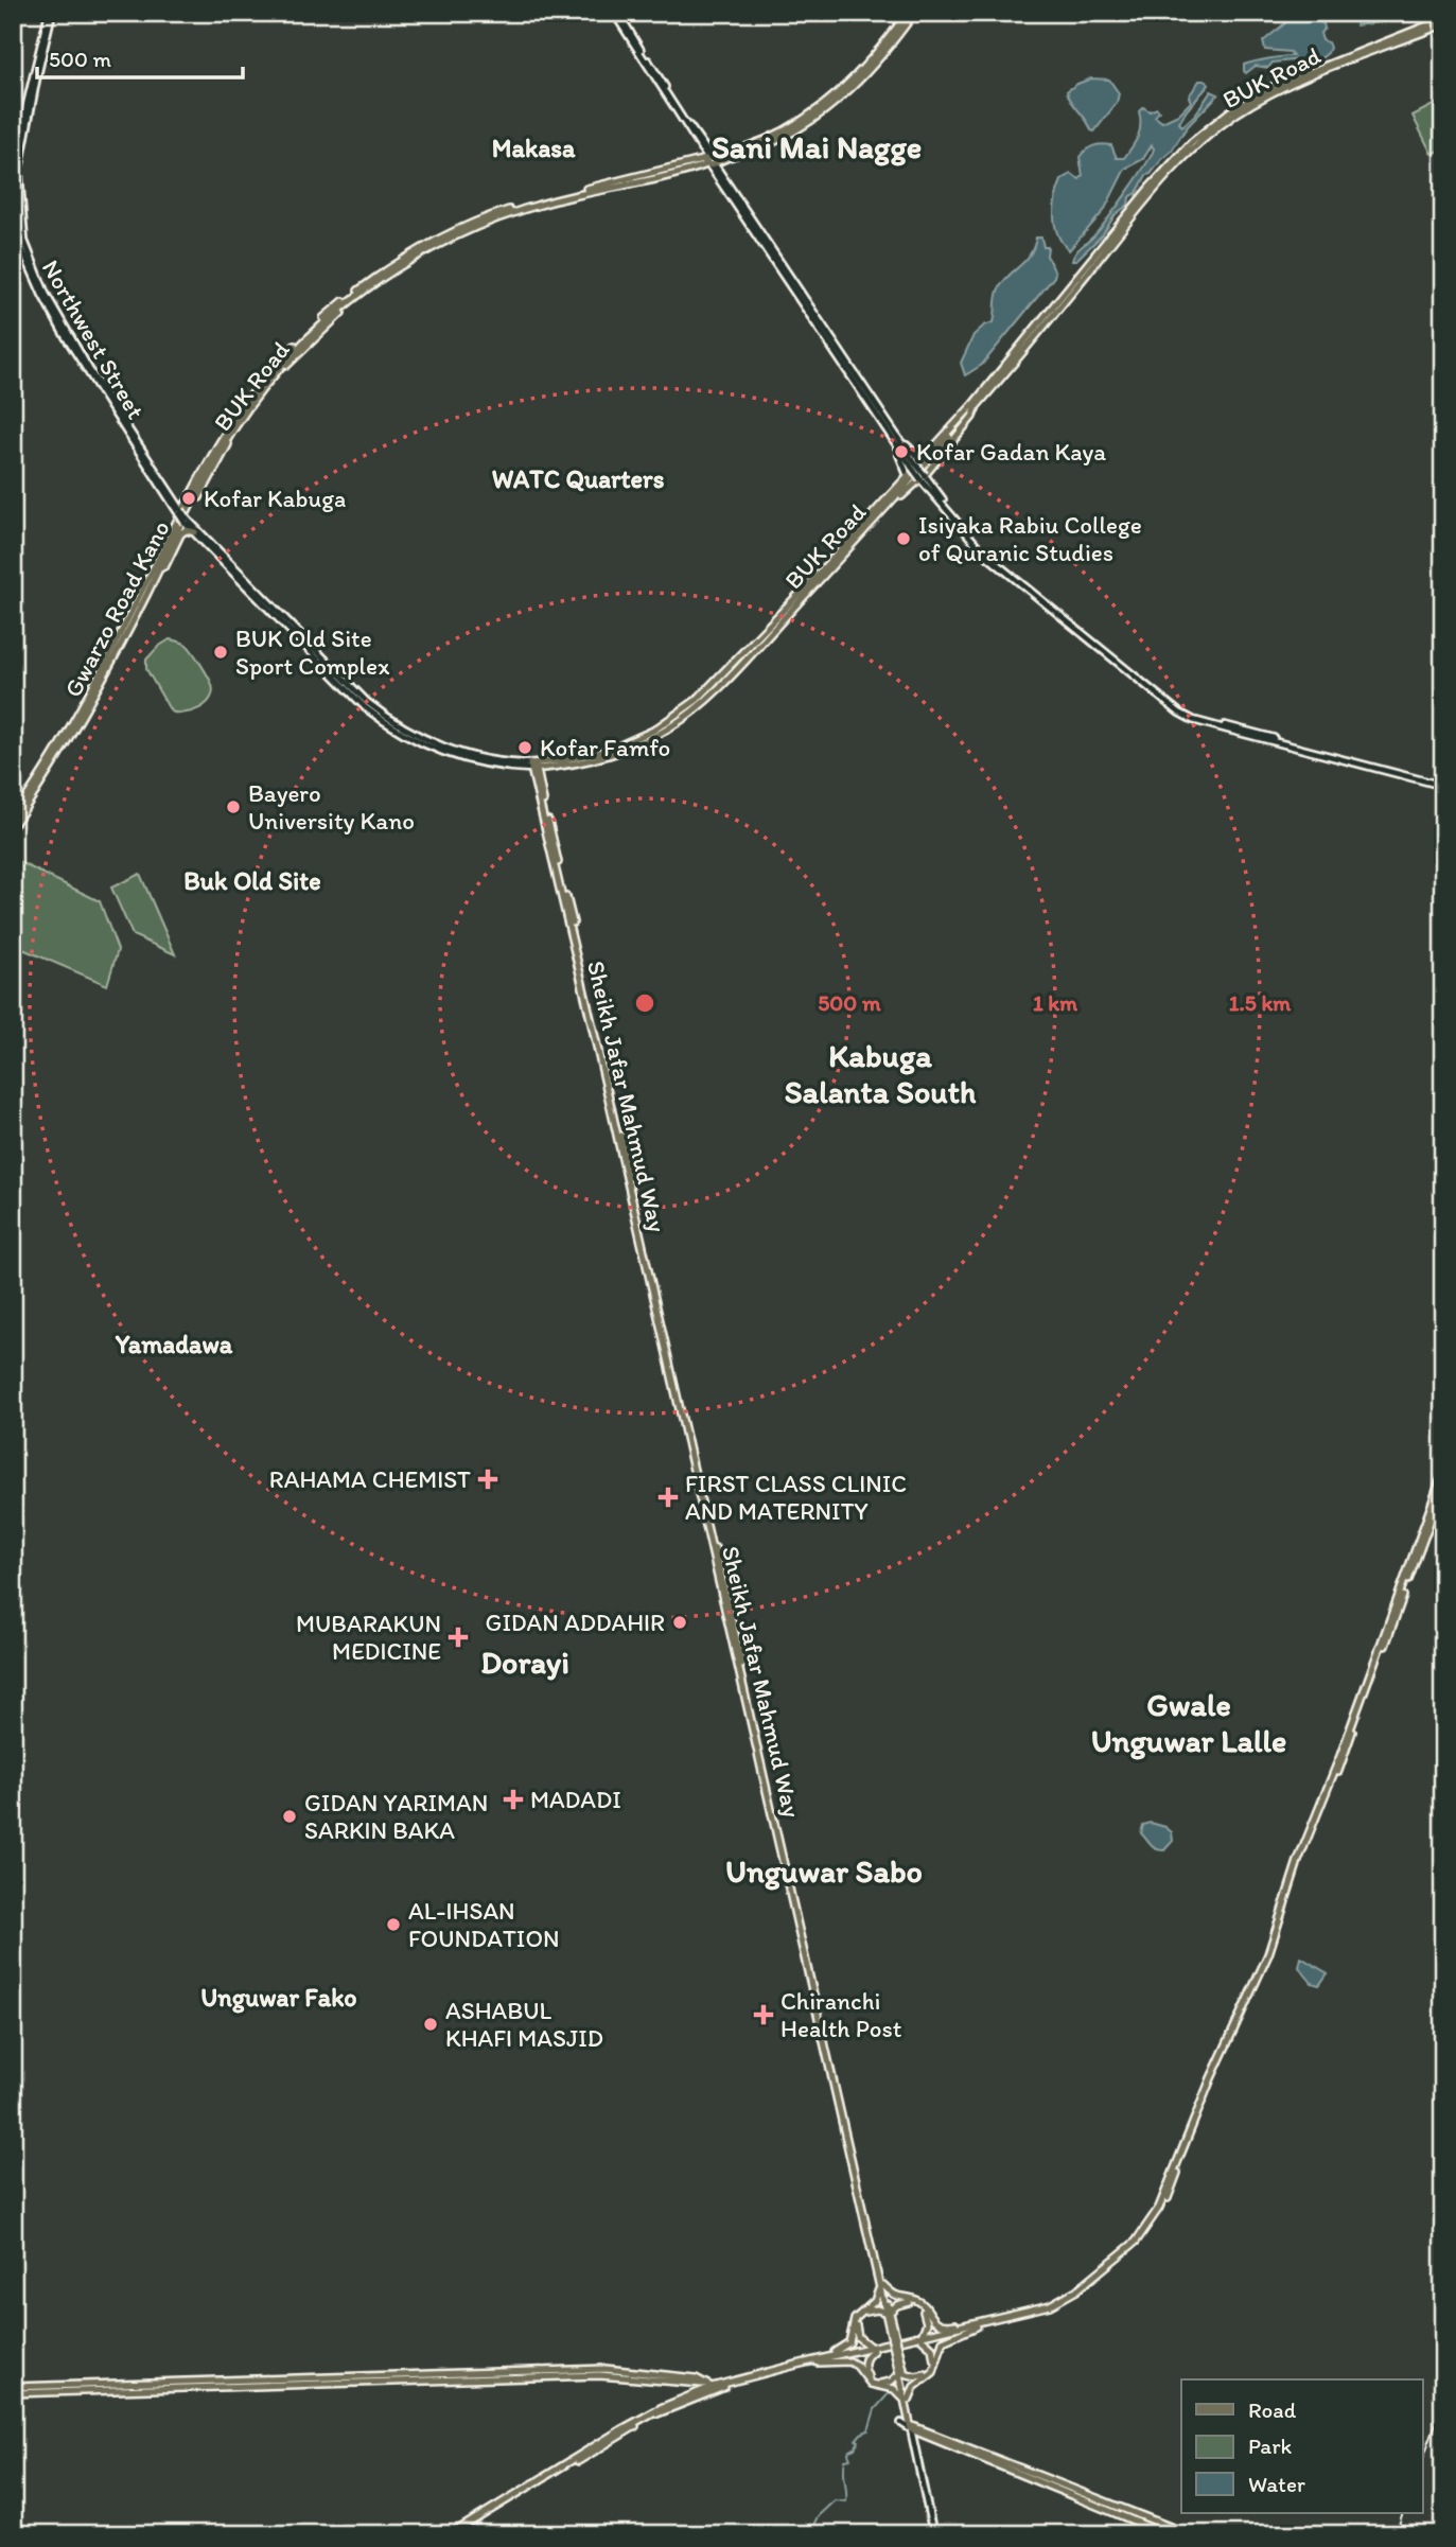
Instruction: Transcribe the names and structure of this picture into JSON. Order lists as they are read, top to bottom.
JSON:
{
  "streets": {
    "main road": [
      "BUK Road",
      "Northwest Street",
      "Gwarzo Road Kano",
      "Sheikh Jafar Mahmud Way"
    ]
  },
  "crossings": [
    ["BUK Road", "Northwest Street"],
    ["BUK Road", "Gwarzo Road Kano"],
    ["BUK Road", "Sheikh Jafar Mahmud Way"]
  ],
  "districts": [
    "Sani Mai Nagge",
    "Makasa",
    "WATC Quarters",
    "Buk Old Site",
    "Kabuga Salanta South",
    "Yamadawa",
    "Dorayi",
    "Gwale Unguwar Lalle",
    "Unguwar Sabo",
    "Unguwar Fako"
  ],
  "places": {
    "other": [
      "Kofar Gadan Kaya",
      "Kofar Kabuga",
      "Isiyaka Rabiu College of Quranic Studies",
      "BUK Old Site Sport Complex",
      "Kofar Famfo",
      "Bayero University Kano",
      "GIDAN ADDAHIR",
      "GIDAN YARIMAN SARKIN BAKA",
      "AL-IHSAN FOUNDATION",
      "ASHABUL KHAFI MASJID"
    ],
    "health": [
      "RAHAMA CHEMIST",
      "FIRST CLASS CLINIC AND MATERNITY",
      "MUBARAKUN MEDICINE",
      "MADADI",
      "Chiranchi Health Post"
    ]
  },
  "legend": ["Road", "Park", "Water"],
  "scale_bar": "500 m",
  "rings": ["500 m", "1 km", "1.5 km"]
}
